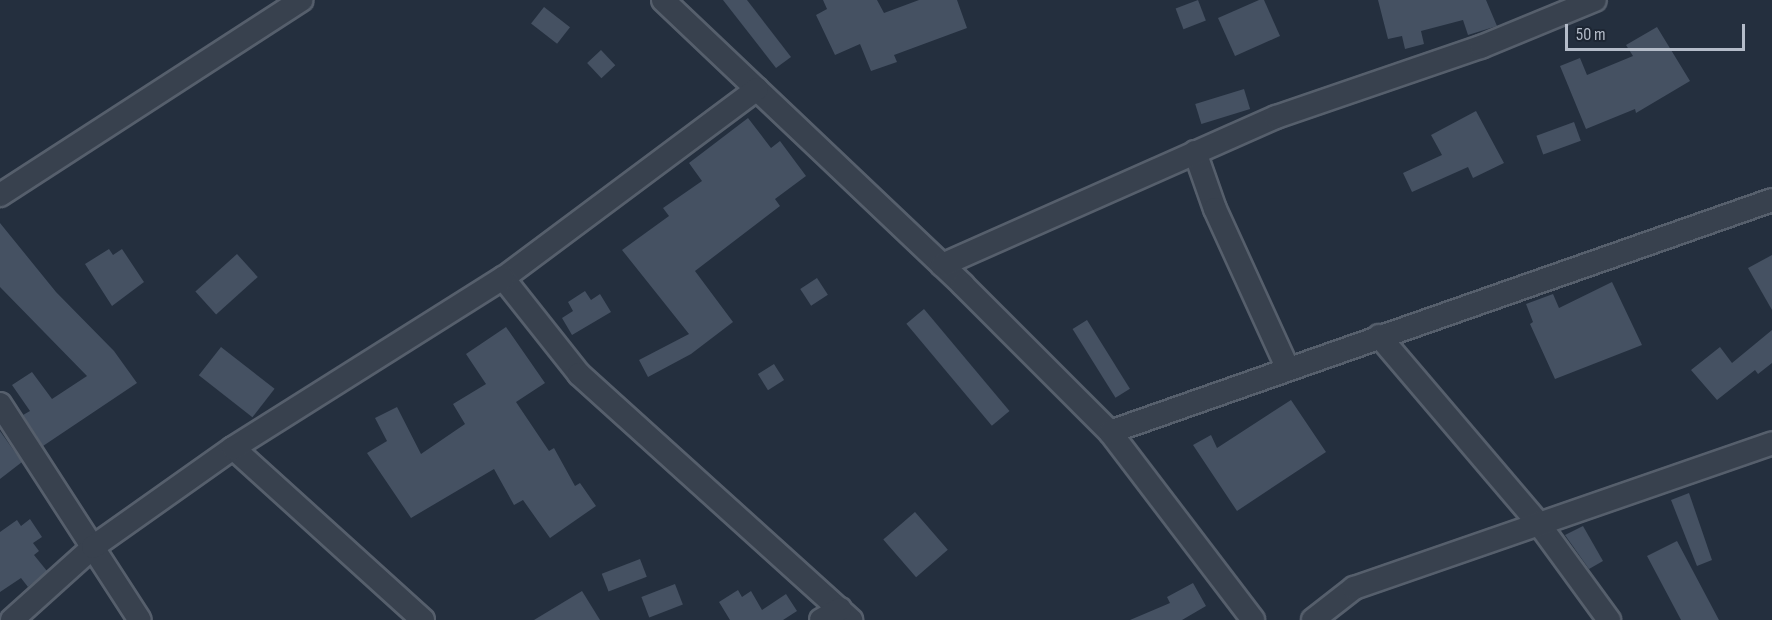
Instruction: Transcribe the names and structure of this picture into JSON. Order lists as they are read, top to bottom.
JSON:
{
  "scale_bar": "50 m"
}
